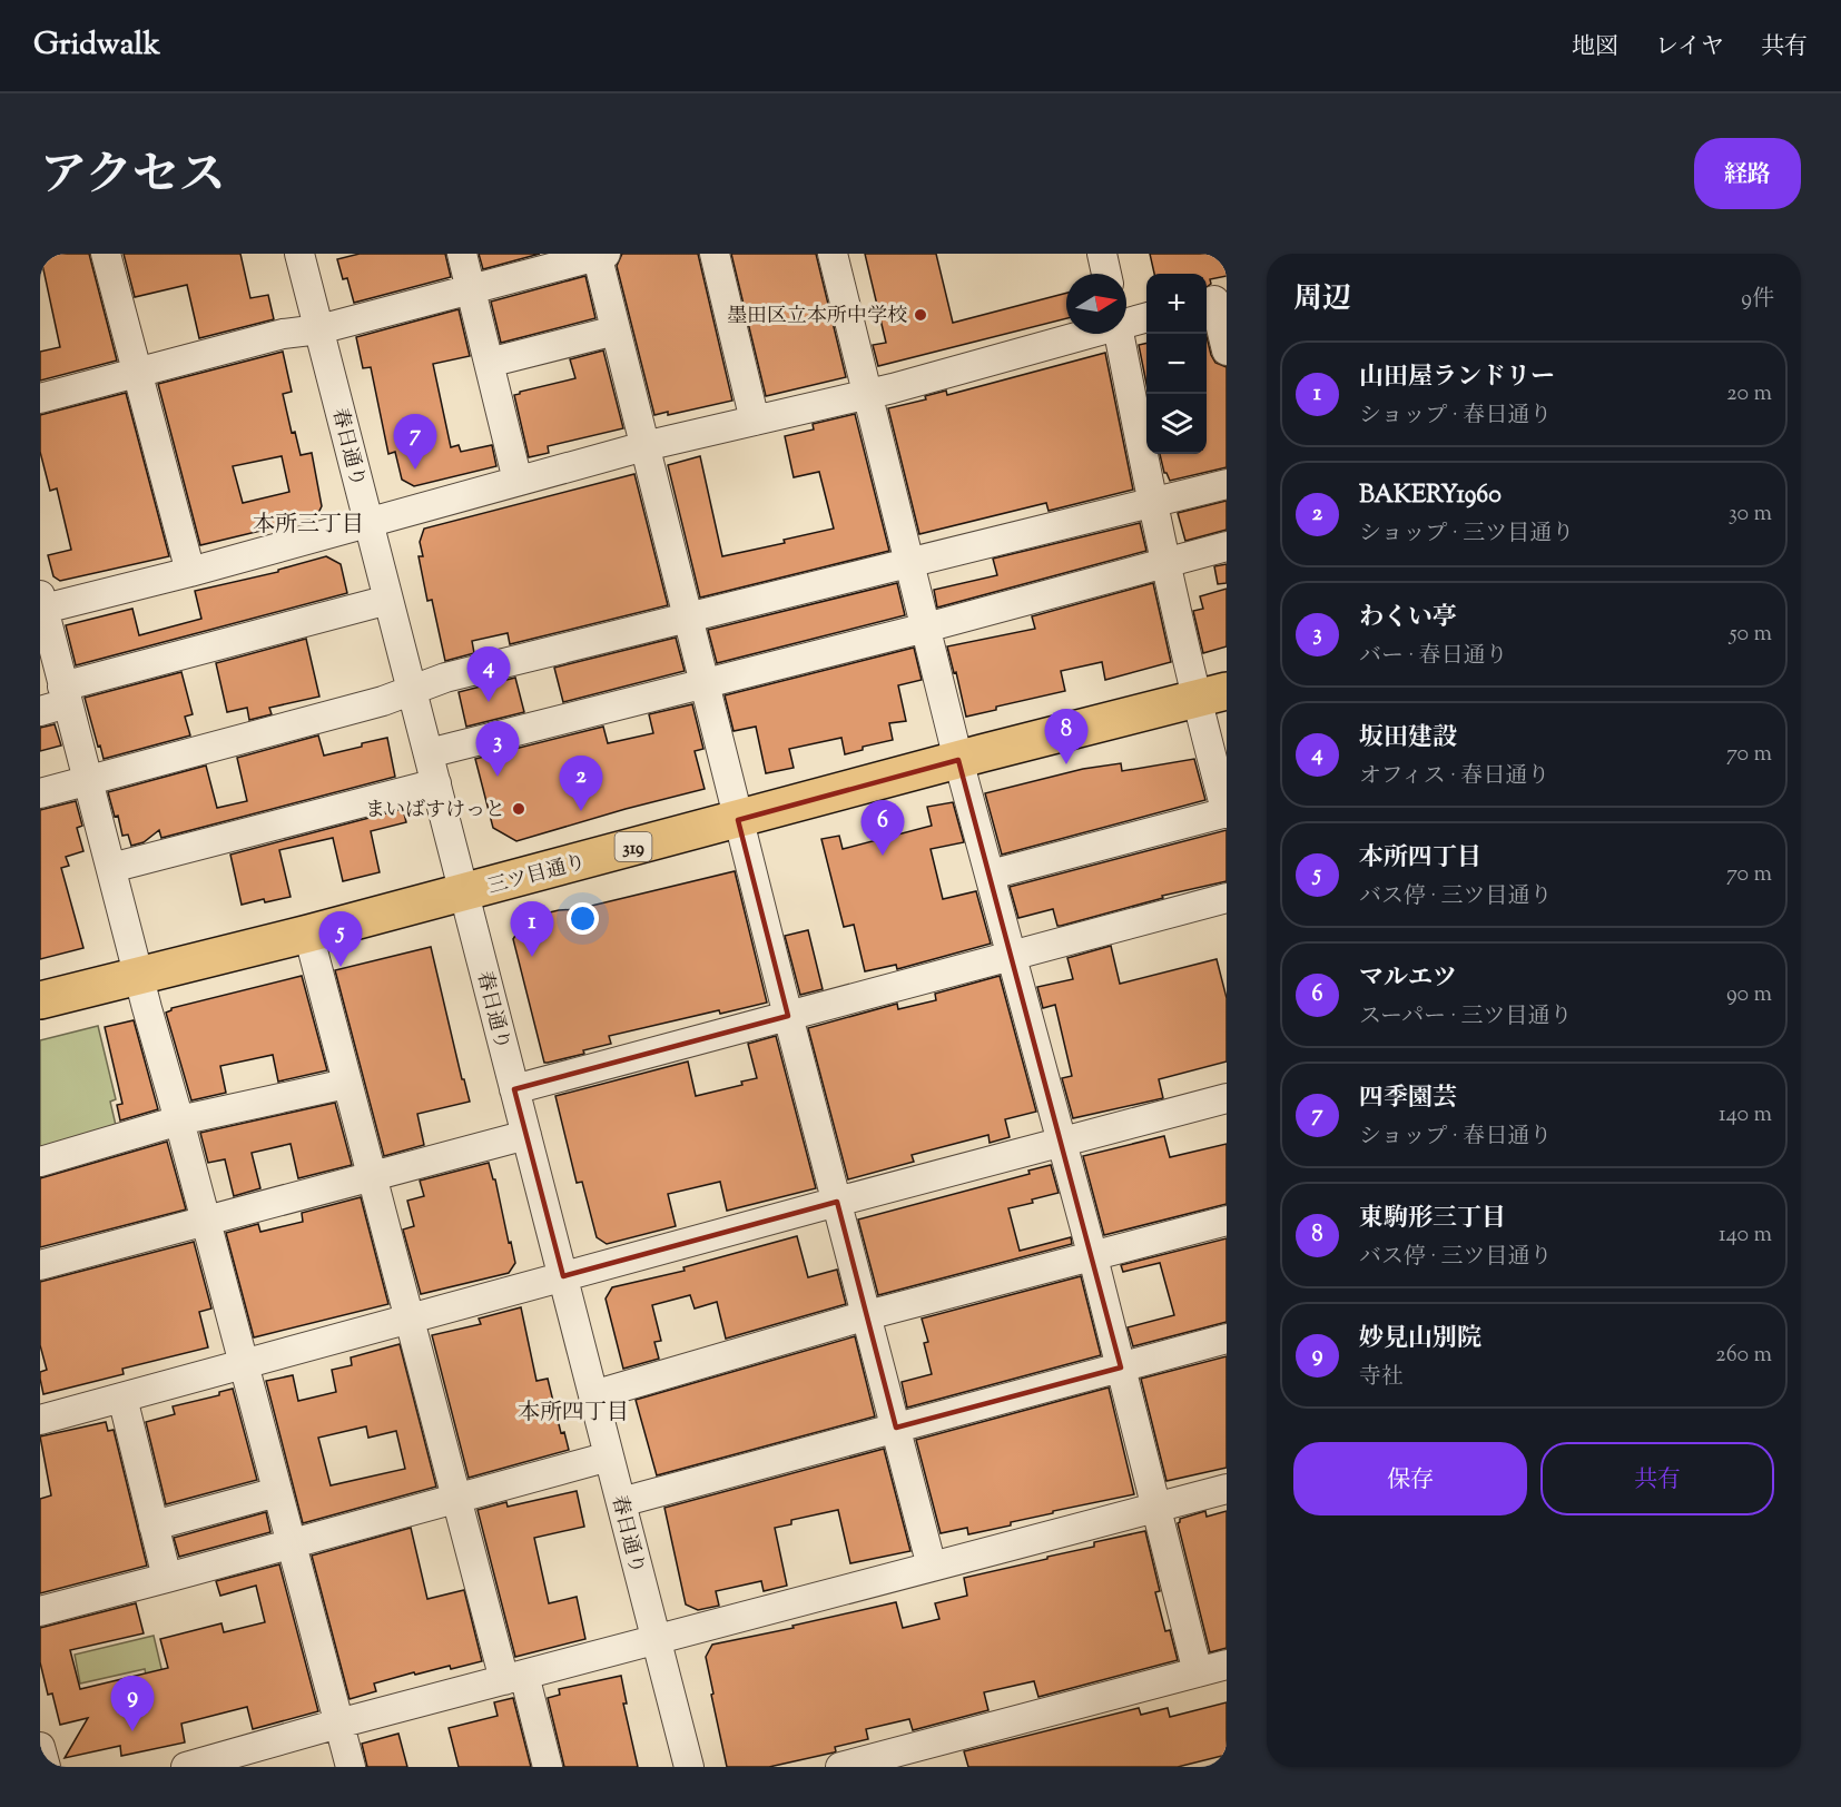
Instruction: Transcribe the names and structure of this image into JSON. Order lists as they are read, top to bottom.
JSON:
{
  "streets": {
    "main road": ["319", "三ツ目通り"],
    "street": ["春日通り"]
  },
  "crossings": [
    ["春日通り", "三ツ目通り"]
  ],
  "districts": ["本所三丁目", "本所四丁目"],
  "places": ["墨田区立本所中学校", "まいばすけっと"],
  "north": "right",
  "page": {
    "header": "Gridwalk",
    "nav": ["地図", "レイヤ", "共有"],
    "title": "アクセス",
    "buttons": [
      "経路",
      ["保存", "共有"]
    ],
    "heading": ["周辺", "9件"],
    "map_buttons": ["+", "−"],
    "list": [
      {
        "mark": "1",
        "name": "山田屋ランドリー",
        "note": "ショップ · 春日通り",
        "value": "20 m"
      },
      {
        "mark": "2",
        "name": "BAKERY1960",
        "note": "ショップ · 三ツ目通り",
        "value": "30 m"
      },
      {
        "mark": "3",
        "name": "わくい亭",
        "note": "バー · 春日通り",
        "value": "50 m"
      },
      {
        "mark": "4",
        "name": "坂田建設",
        "note": "オフィス · 春日通り",
        "value": "70 m"
      },
      {
        "mark": "5",
        "name": "本所四丁目",
        "note": "バス停 · 三ツ目通り",
        "value": "70 m"
      },
      {
        "mark": "6",
        "name": "マルエツ",
        "note": "スーパー · 三ツ目通り",
        "value": "90 m"
      },
      {
        "mark": "7",
        "name": "四季園芸",
        "note": "ショップ · 春日通り",
        "value": "140 m"
      },
      {
        "mark": "8",
        "name": "東駒形三丁目",
        "note": "バス停 · 三ツ目通り",
        "value": "140 m"
      },
      {
        "mark": "9",
        "name": "妙見山別院",
        "note": "寺社",
        "value": "260 m"
      }
    ],
    "pins": [
      "7",
      "4",
      "8",
      "3",
      "2",
      "6",
      "1",
      "5",
      "9"
    ]
  }
}
